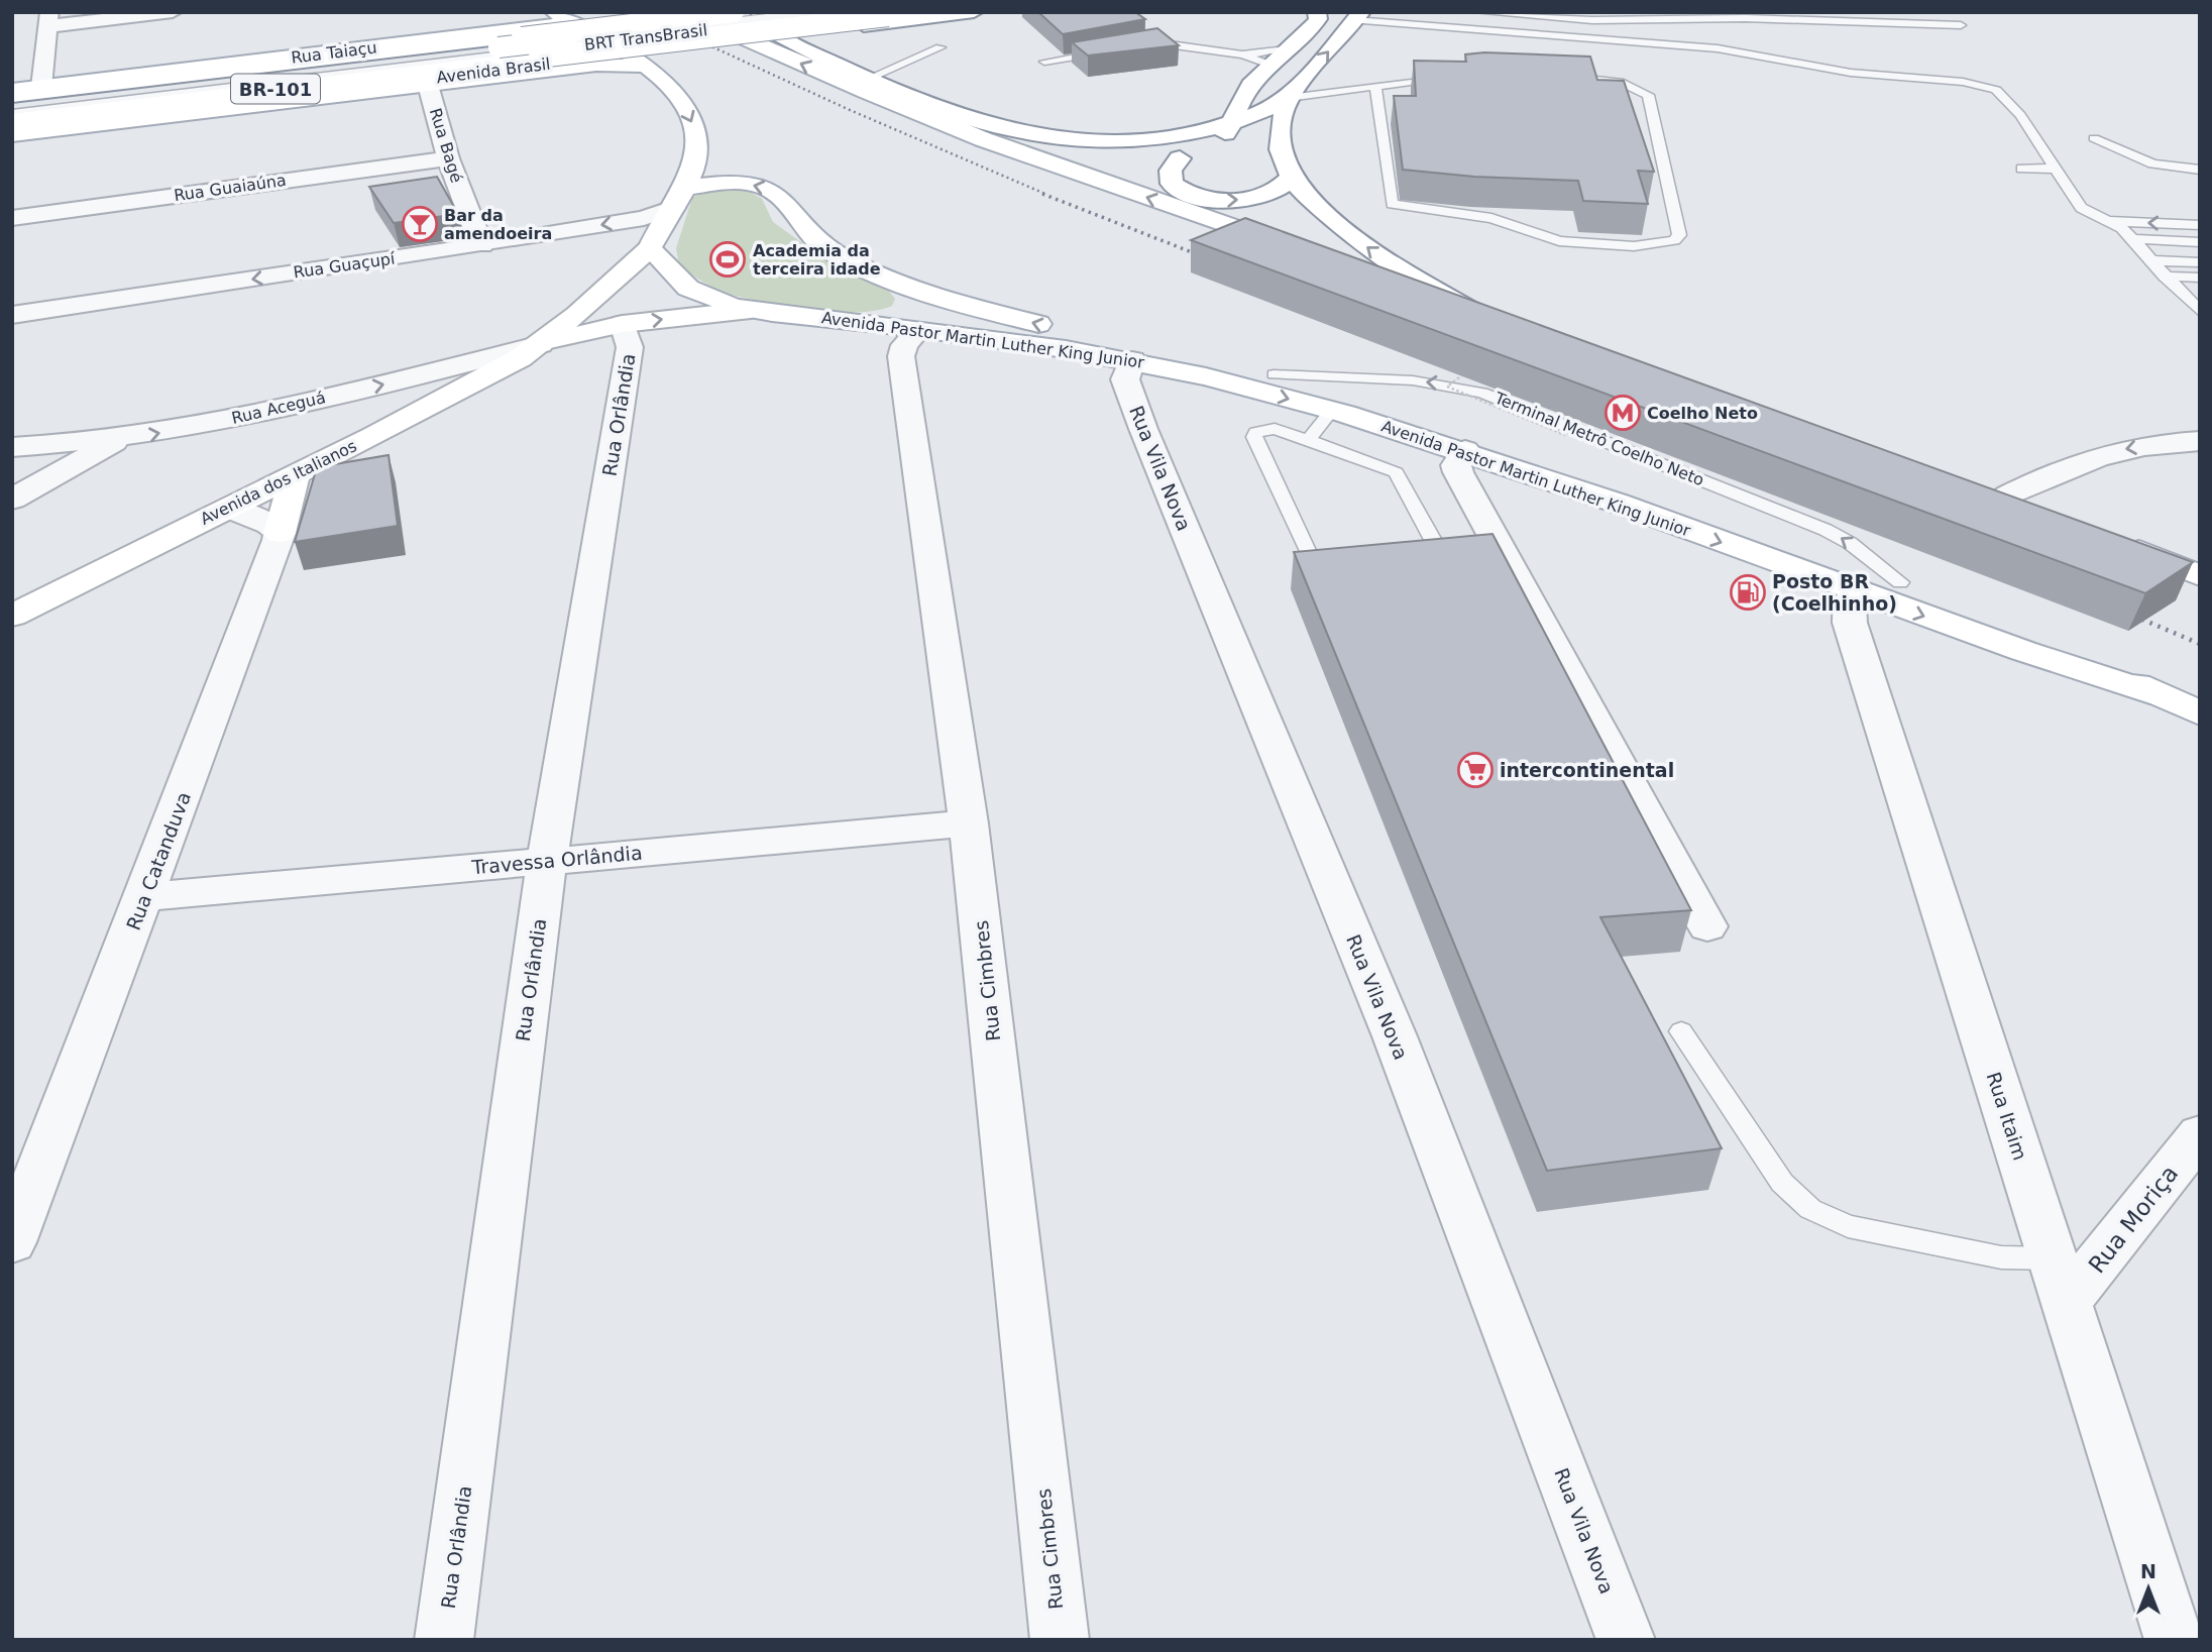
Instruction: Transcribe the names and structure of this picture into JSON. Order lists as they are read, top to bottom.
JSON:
{
  "streets": {
    "main road": [
      "Rua Taiaçu",
      "Avenida Brasil",
      "BR-101",
      "Avenida Pastor Martin Luther King Junior",
      "Avenida dos Italianos"
    ],
    "street": [
      "Rua Bagé",
      "Rua Guaiaúna",
      "Rua Guaçupí",
      "Rua Aceguá",
      "Rua Orlândia",
      "Rua Vila Nova",
      "Travessa Orlândia",
      "Rua Catanduva",
      "Rua Cimbres",
      "Rua Itaim",
      "Rua Moriça"
    ],
    "lane": ["BRT TransBrasil", "Terminal Metrô Coelho Neto"]
  },
  "crossings": [
    ["BRT TransBrasil", "Avenida Brasil"],
    ["Avenida Brasil", "Rua Bagé"],
    ["Rua Bagé", "Rua Guaiaúna"],
    ["Rua Bagé", "Rua Guaçupí"],
    ["Rua Guaçupí", "Avenida Pastor Martin Luther King Junior"],
    ["Avenida Pastor Martin Luther King Junior", "Terminal Metrô Coelho Neto"],
    ["Avenida Pastor Martin Luther King Junior", "Rua Vila Nova"],
    ["Avenida Pastor Martin Luther King Junior", "Avenida dos Italianos"],
    ["Avenida Pastor Martin Luther King Junior", "Rua Cimbres"],
    ["Avenida Pastor Martin Luther King Junior", "Rua Itaim"],
    ["Rua Aceguá", "Avenida dos Italianos"],
    ["Rua Orlândia", "Avenida dos Italianos"],
    ["Rua Orlândia", "Travessa Orlândia"],
    ["Travessa Orlândia", "Rua Catanduva"],
    ["Travessa Orlândia", "Rua Cimbres"],
    ["Rua Itaim", "Rua Moriça"]
  ],
  "one_way": ["Rua Aceguá", "Terminal Metrô Coelho Neto"],
  "places": {
    "bar": ["Bar da amendoeira"],
    "sports": ["Academia da terceira idade"],
    "metro station": ["Coelho Neto"],
    "fuel station": ["Posto BR (Coelhinho)"],
    "supermarket": ["intercontinental"]
  },
  "north": "top"
}
